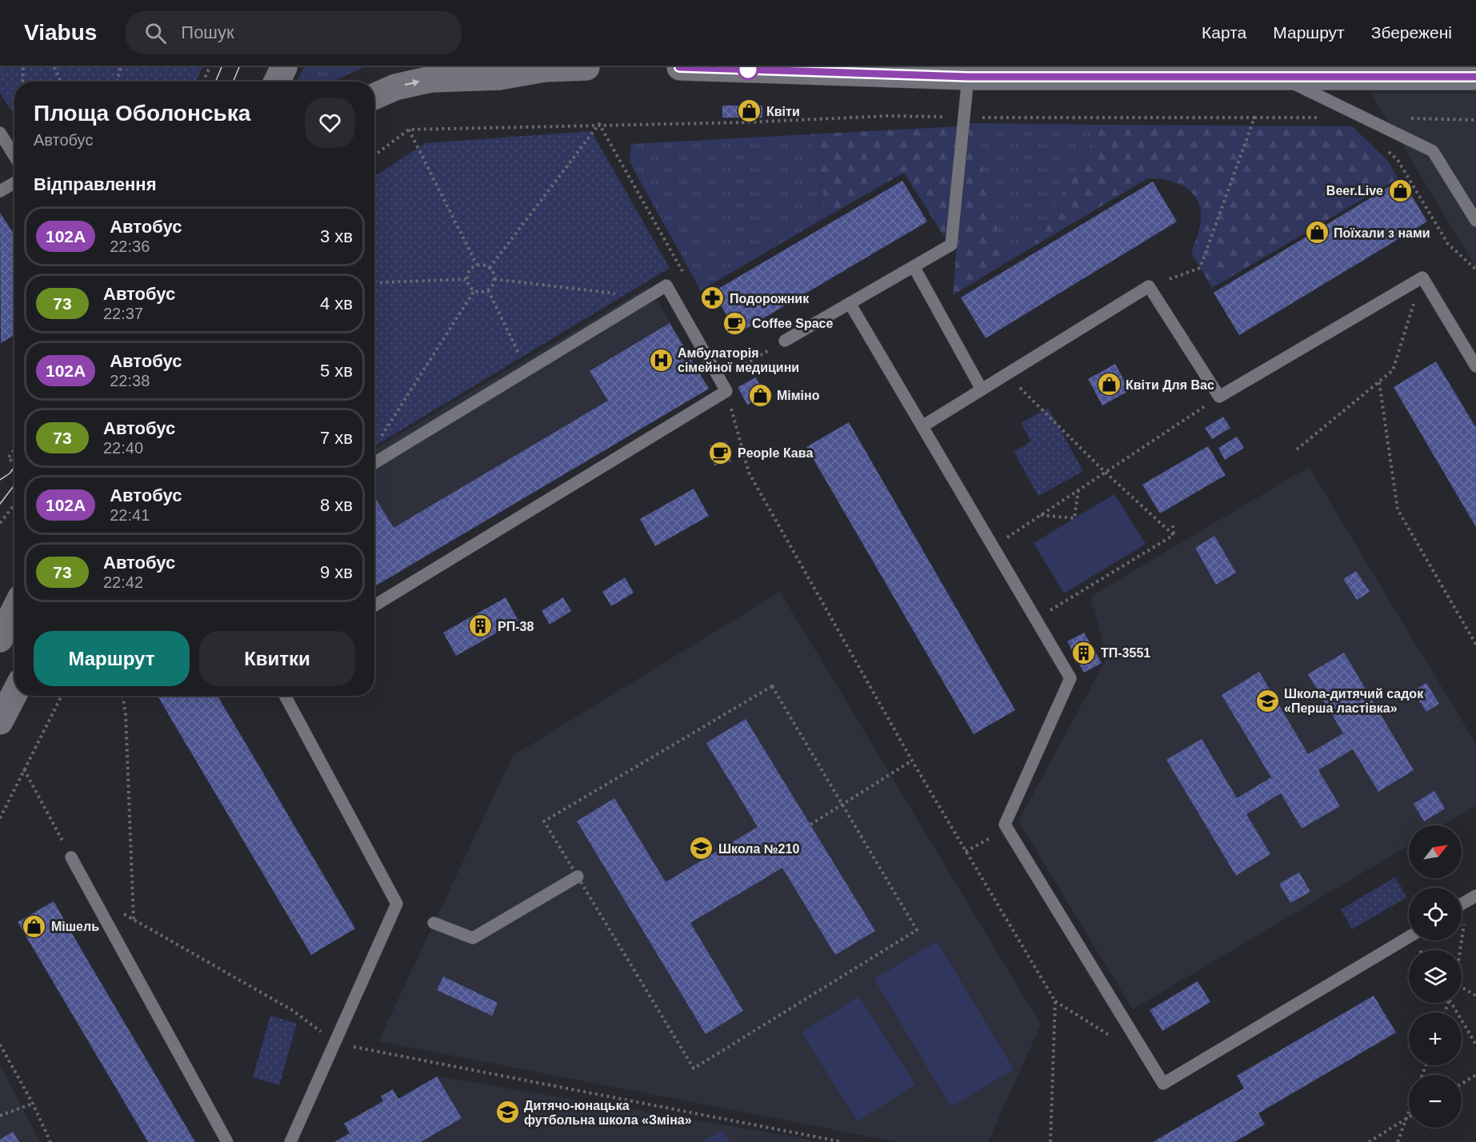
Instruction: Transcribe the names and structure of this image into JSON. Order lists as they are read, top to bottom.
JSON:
{
  "places": {
    "shop": [
      "Квіти",
      "Beer.Live",
      "Поїхали з нами",
      "Квіти Для Вас",
      "Міміно",
      "Мішель"
    ],
    "pharmacy": ["Подорожник"],
    "cafe": ["Coffee Space", "People Кава"],
    "hospital": ["Амбулаторія сімейної медицини"],
    "building": ["РП-38", "ТП-3551"],
    "school or university": ["Школа-дитячий садок «Перша ластівка»", "Школа №210", "Дитячо-юнацька футбольна школа «Зміна»"]
  },
  "lines": ["bus line 102А"],
  "north": "top right",
  "page": {
    "header": "Viabus",
    "search": "Пошук",
    "nav": ["Карта", "Маршрут", "Збережені"],
    "heading": [
      ["Площа Оболонська", "Автобус"],
      "Відправлення"
    ],
    "list": [
      {
        "mark": "102А",
        "name": "Автобус",
        "note": "22:36",
        "value": "3 хв"
      },
      {
        "mark": "73",
        "name": "Автобус",
        "note": "22:37",
        "value": "4 хв"
      },
      {
        "mark": "102А",
        "name": "Автобус",
        "note": "22:38",
        "value": "5 хв"
      },
      {
        "mark": "73",
        "name": "Автобус",
        "note": "22:40",
        "value": "7 хв"
      },
      {
        "mark": "102А",
        "name": "Автобус",
        "note": "22:41",
        "value": "8 хв"
      },
      {
        "mark": "73",
        "name": "Автобус",
        "note": "22:42",
        "value": "9 хв"
      }
    ],
    "buttons": ["Маршрут", "Квитки"],
    "map_buttons": ["+", "−"]
  }
}
